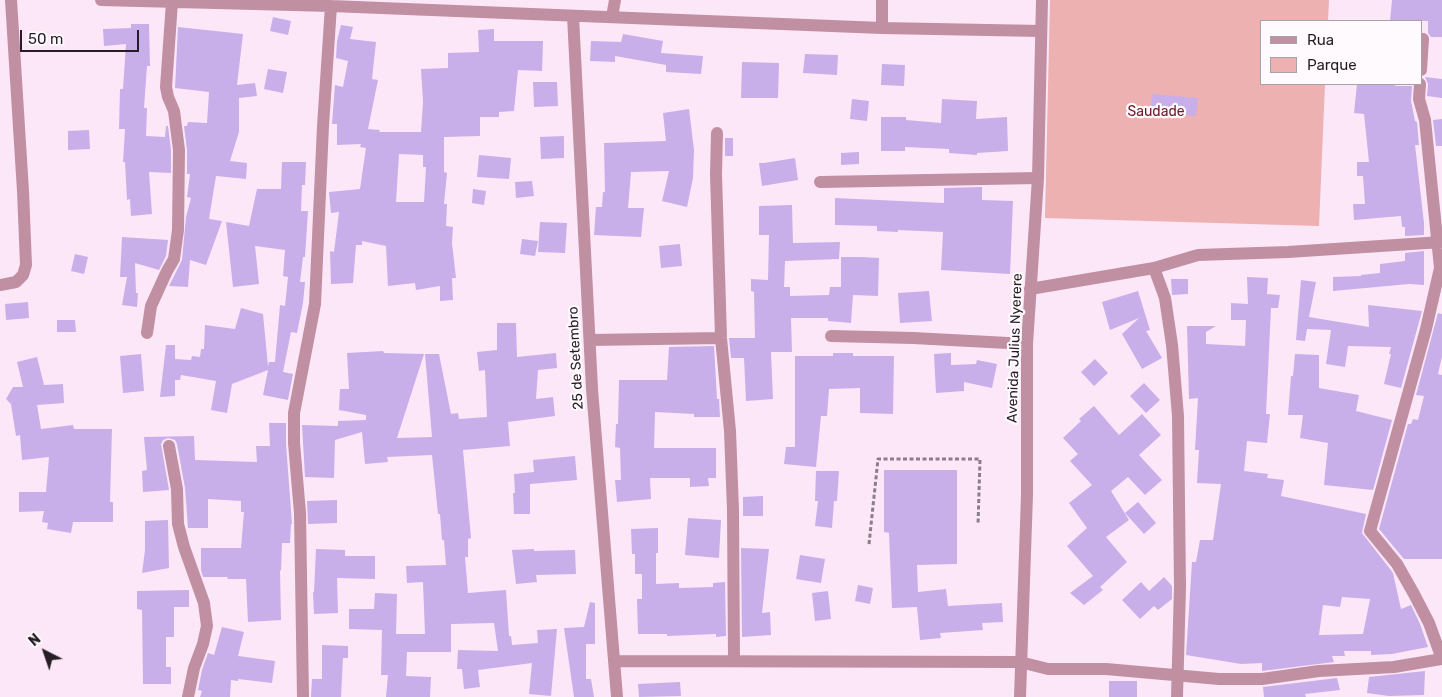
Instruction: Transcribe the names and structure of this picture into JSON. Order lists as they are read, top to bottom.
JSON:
{
  "streets": {
    "street": ["Avenida Julius Nyerere", "25 de Setembro"]
  },
  "parks": ["Saudade"],
  "legend": ["Rua", "Parque"],
  "scale_bar": "50 m",
  "north": "top left"
}
